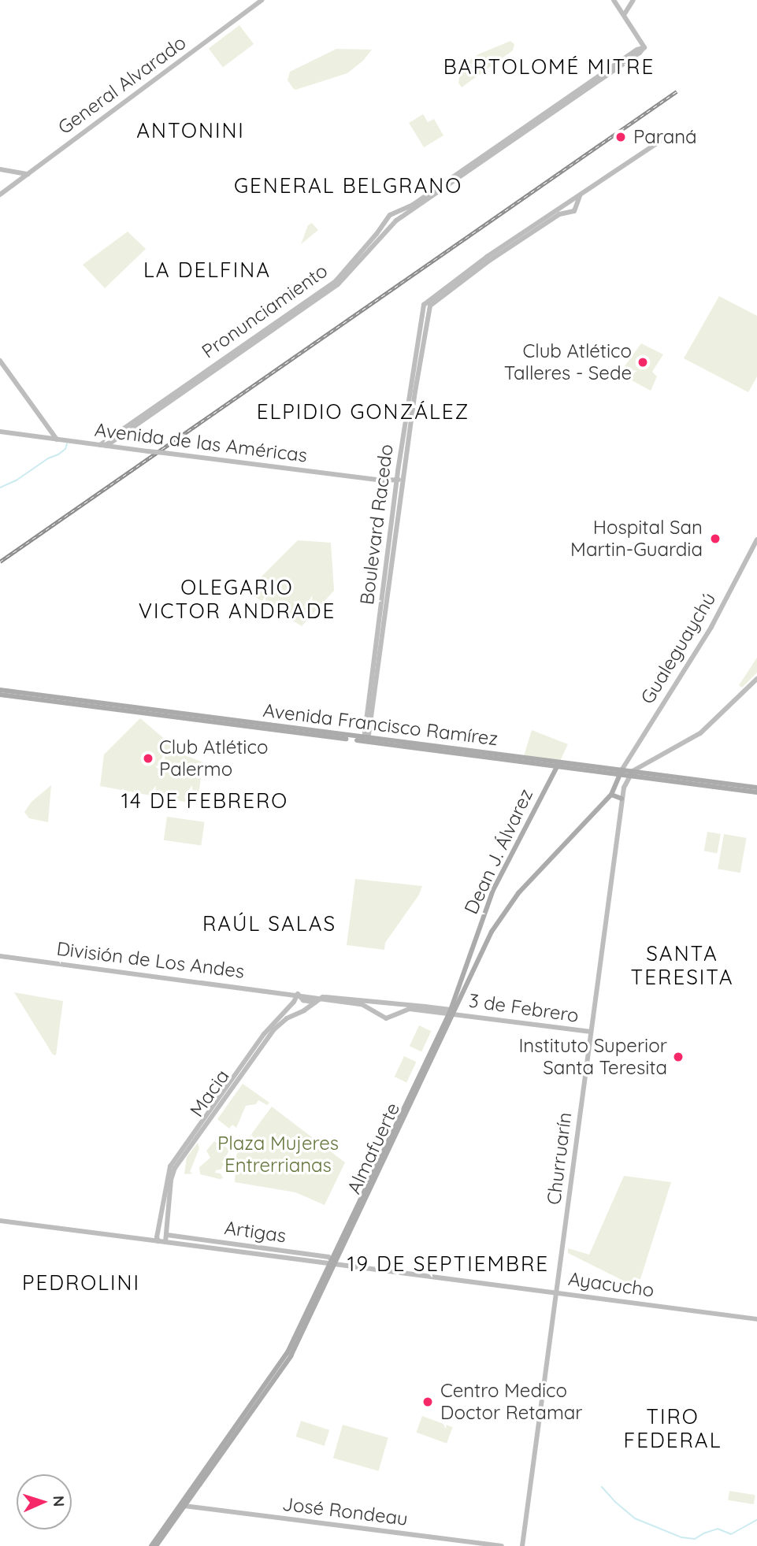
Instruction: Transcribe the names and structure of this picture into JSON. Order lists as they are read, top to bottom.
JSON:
{
  "streets": {
    "main road": ["Avenida Francisco Ramírez", "Dean J. Álvarez", "Almafuerte"],
    "street": [
      "General Alvarado",
      "Pronunciamiento",
      "Avenida de las Américas",
      "Boulevard Racedo",
      "Gualeguaychú",
      "División de Los Andes",
      "3 de Febrero",
      "Macia",
      "Churruarín",
      "Artigas",
      "Ayacucho",
      "José Rondeau"
    ]
  },
  "crossings": [
    ["Pronunciamiento", "Avenida de las Américas"],
    ["Avenida de las Américas", "Boulevard Racedo"],
    ["Boulevard Racedo", "Avenida Francisco Ramírez"],
    ["Gualeguaychú", "Avenida Francisco Ramírez"],
    ["Gualeguaychú", "Almafuerte"],
    ["Avenida Francisco Ramírez", "Dean J. Álvarez"],
    ["Avenida Francisco Ramírez", "Almafuerte"],
    ["Avenida Francisco Ramírez", "Churruarín"],
    ["Dean J. Álvarez", "División de Los Andes"],
    ["Dean J. Álvarez", "3 de Febrero"],
    ["Dean J. Álvarez", "Almafuerte"],
    ["División de Los Andes", "3 de Febrero"],
    ["División de Los Andes", "Macia"],
    ["División de Los Andes", "Almafuerte"],
    ["3 de Febrero", "Almafuerte"],
    ["3 de Febrero", "Churruarín"],
    ["Macia", "Artigas"],
    ["Almafuerte", "Artigas"],
    ["Almafuerte", "Ayacucho"],
    ["Almafuerte", "José Rondeau"],
    ["Churruarín", "Ayacucho"],
    ["Artigas", "Ayacucho"]
  ],
  "districts": [
    "BARTOLOMÉ MITRE",
    "ANTONINI",
    "GENERAL BELGRANO",
    "LA DELFINA",
    "ELPIDIO GONZÁLEZ",
    "OLEGARIO VICTOR ANDRADE",
    "14 DE FEBRERO",
    "RAÚL SALAS",
    "SANTA TERESITA",
    "19 DE SEPTIEMBRE",
    "PEDROLINI",
    "TIRO FEDERAL"
  ],
  "parks": ["Plaza Mujeres Entrerrianas"],
  "places": [
    "Paraná",
    "Club Atlético Talleres - Sede",
    "Hospital San Martin-Guardia",
    "Club Atlético Palermo",
    "Instituto Superior Santa Teresita",
    "Centro Medico Doctor Retamar"
  ],
  "north": "right"
}
